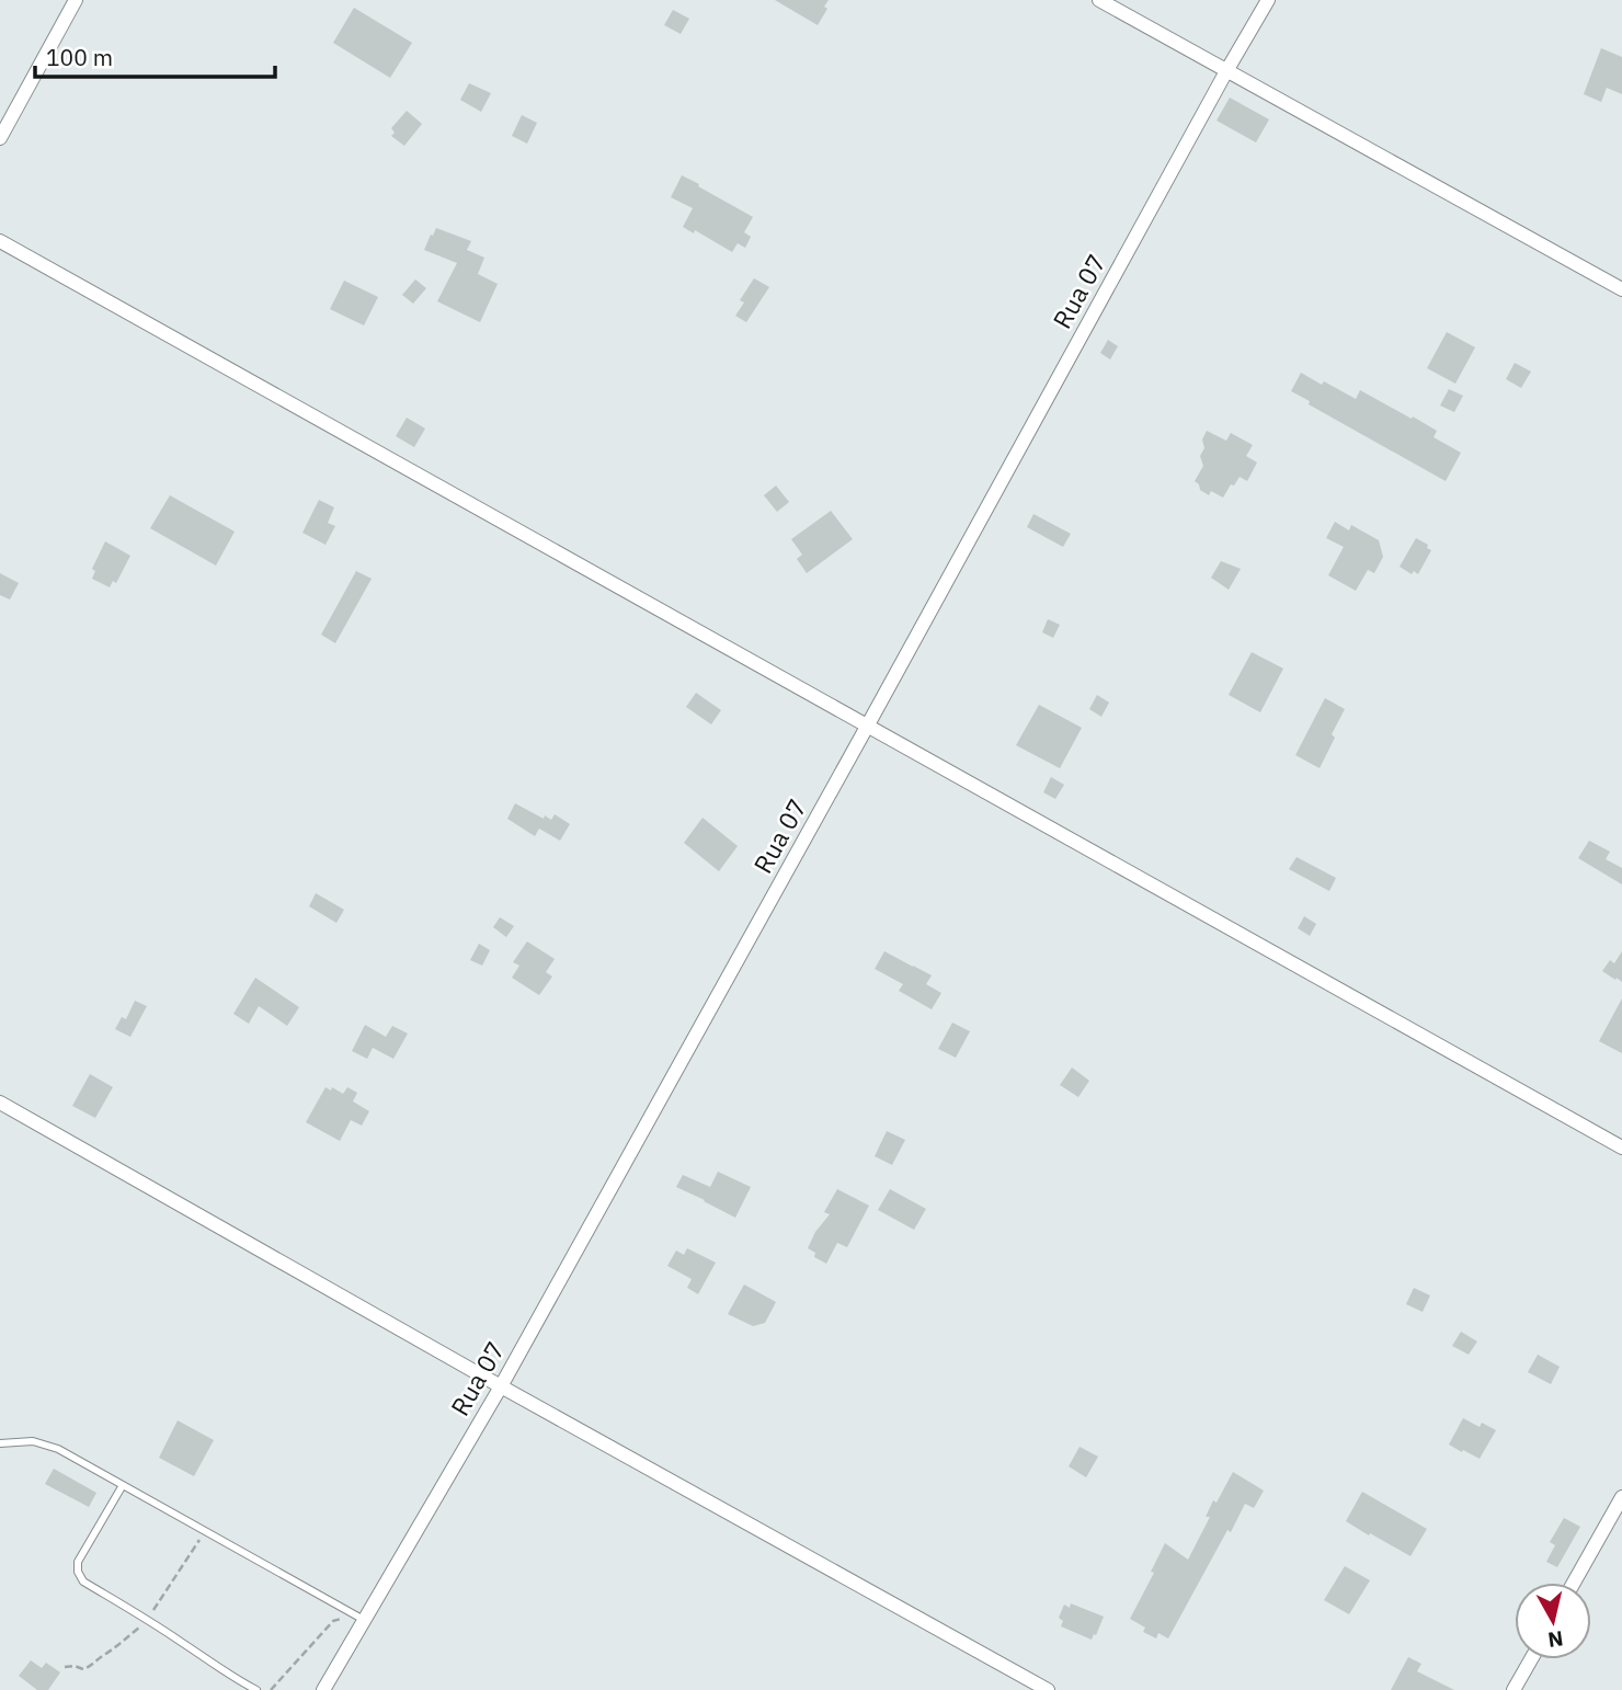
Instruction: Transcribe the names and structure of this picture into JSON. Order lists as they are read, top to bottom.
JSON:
{
  "streets": {
    "street": ["Rua 07"]
  },
  "scale_bar": "100 m",
  "north": "bottom"
}
